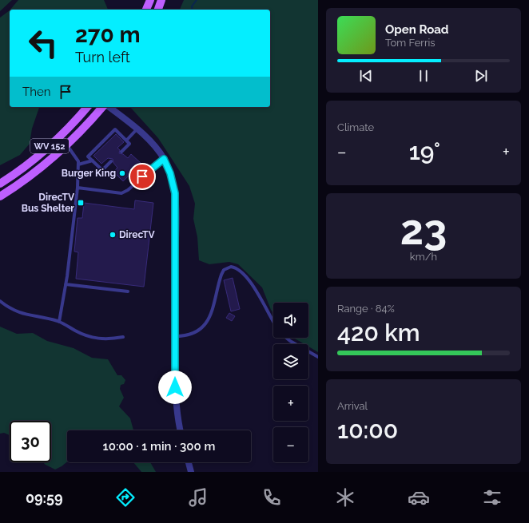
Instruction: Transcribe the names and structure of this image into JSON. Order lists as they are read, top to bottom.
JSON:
{
  "streets": {
    "main road": ["WV 152"]
  },
  "places": {
    "other": ["Burger King", "DirecTV"],
    "transit": ["DirecTV Bus Shelter"]
  },
  "page": {
    "turn": ["270 m", "Turn left"],
    "song": ["Open Road", "Tom Ferris"],
    "then": "Then",
    "tile": [
      "Climate",
      ["23", "km/h"],
      ["Range · 84%", "420 km"],
      ["Arrival", "10:00"]
    ],
    "heat": ["−", "19°", "+"],
    "map_buttons": ["+", "−"],
    "limit": "30",
    "trip": "10:00 · 1 min · 300 m",
    "tabs": "09:59"
  }
}
